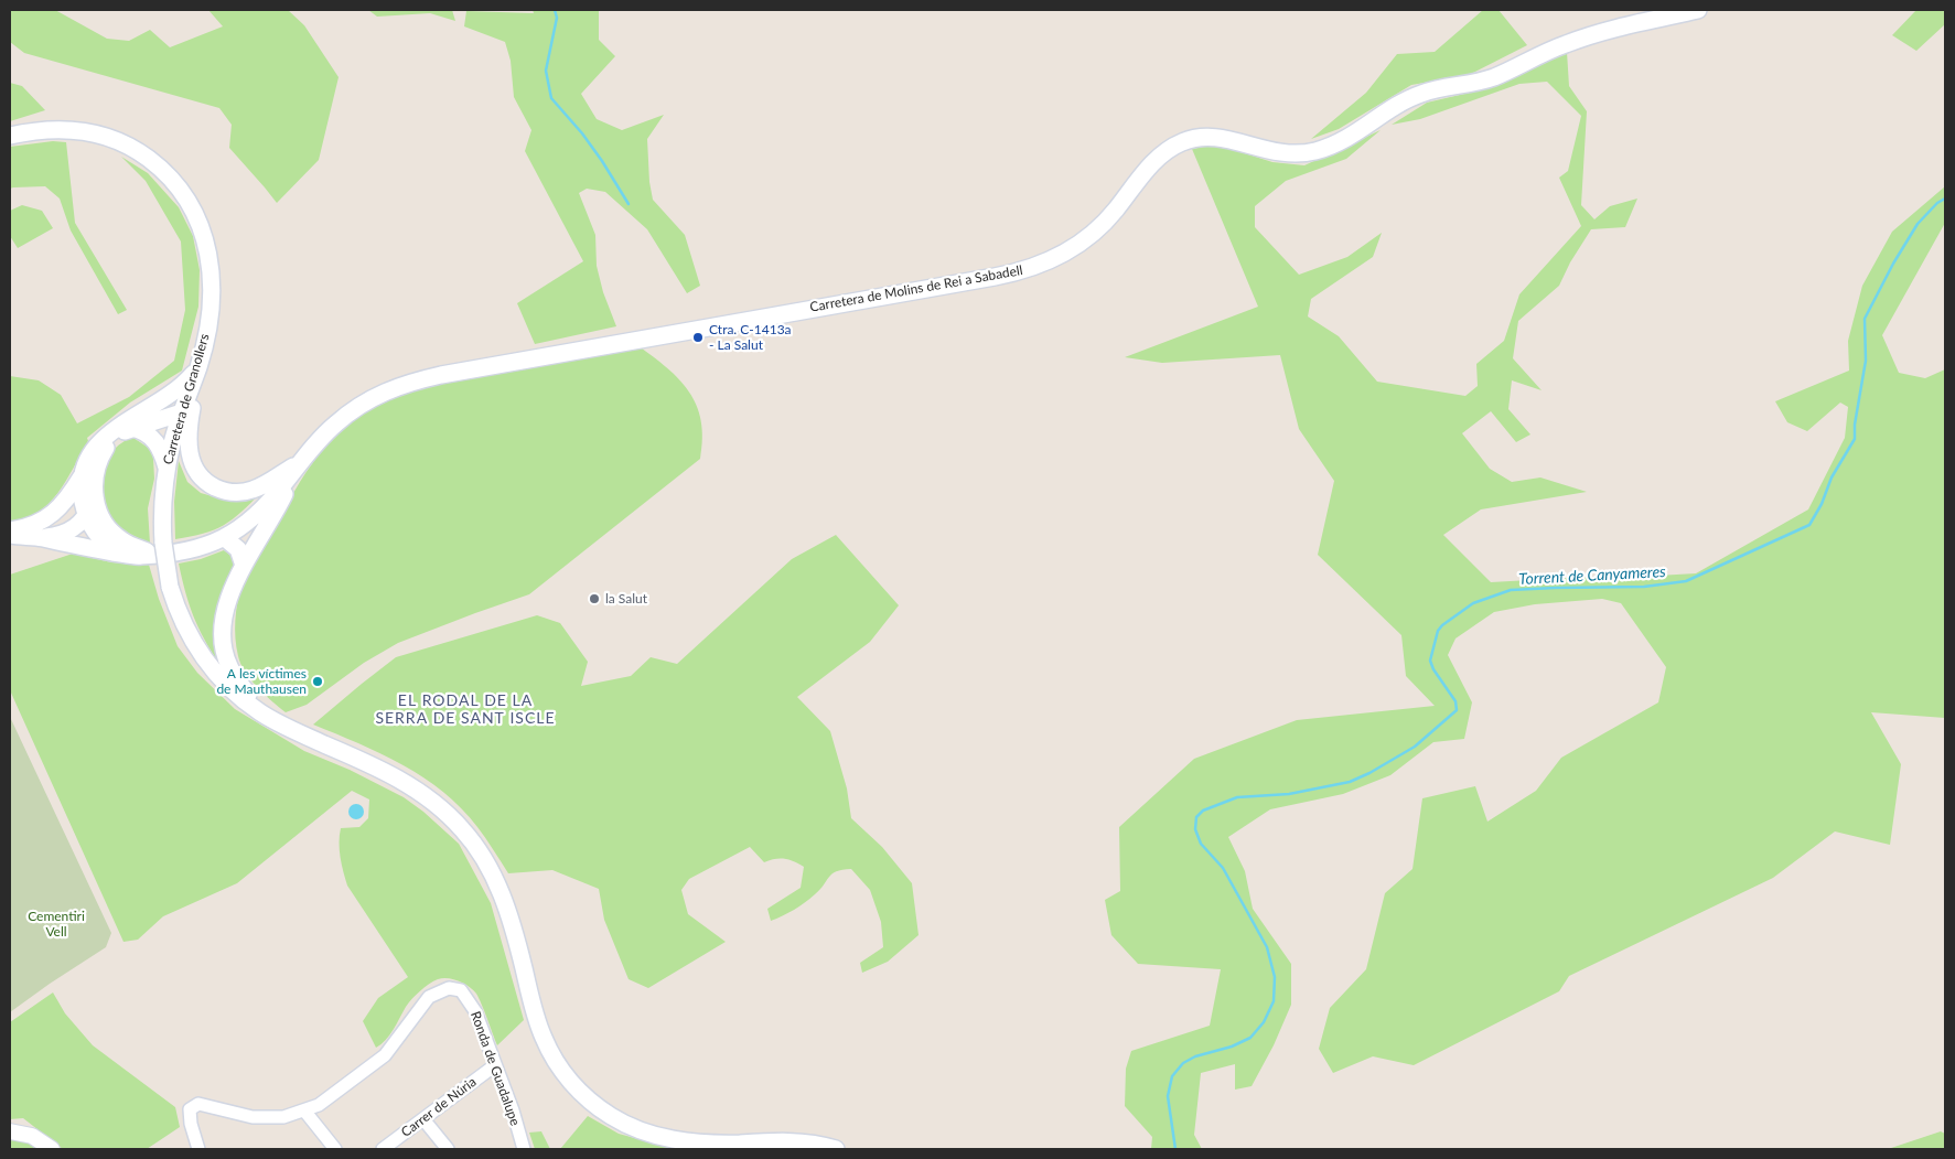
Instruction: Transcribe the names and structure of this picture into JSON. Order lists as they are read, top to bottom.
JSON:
{
  "streets": {
    "main road": ["Carretera de Molins de Rei a Sabadell", "Carretera de Granollers"],
    "street": ["Ronda de Guadalupe", "Carrer de Núria"]
  },
  "crossings": [
    ["Carretera de Molins de Rei a Sabadell", "Carretera de Granollers"],
    ["Ronda de Guadalupe", "Carrer de Núria"]
  ],
  "districts": ["EL RODAL DE LA SERRA DE SANT ISCLE"],
  "water": ["Torrent de Canyameres"],
  "parks": ["Cementiri Vell"],
  "places": ["Ctra. C-1413a - La Salut", "la Salut", "A les víctimes de Mauthausen"]
}
